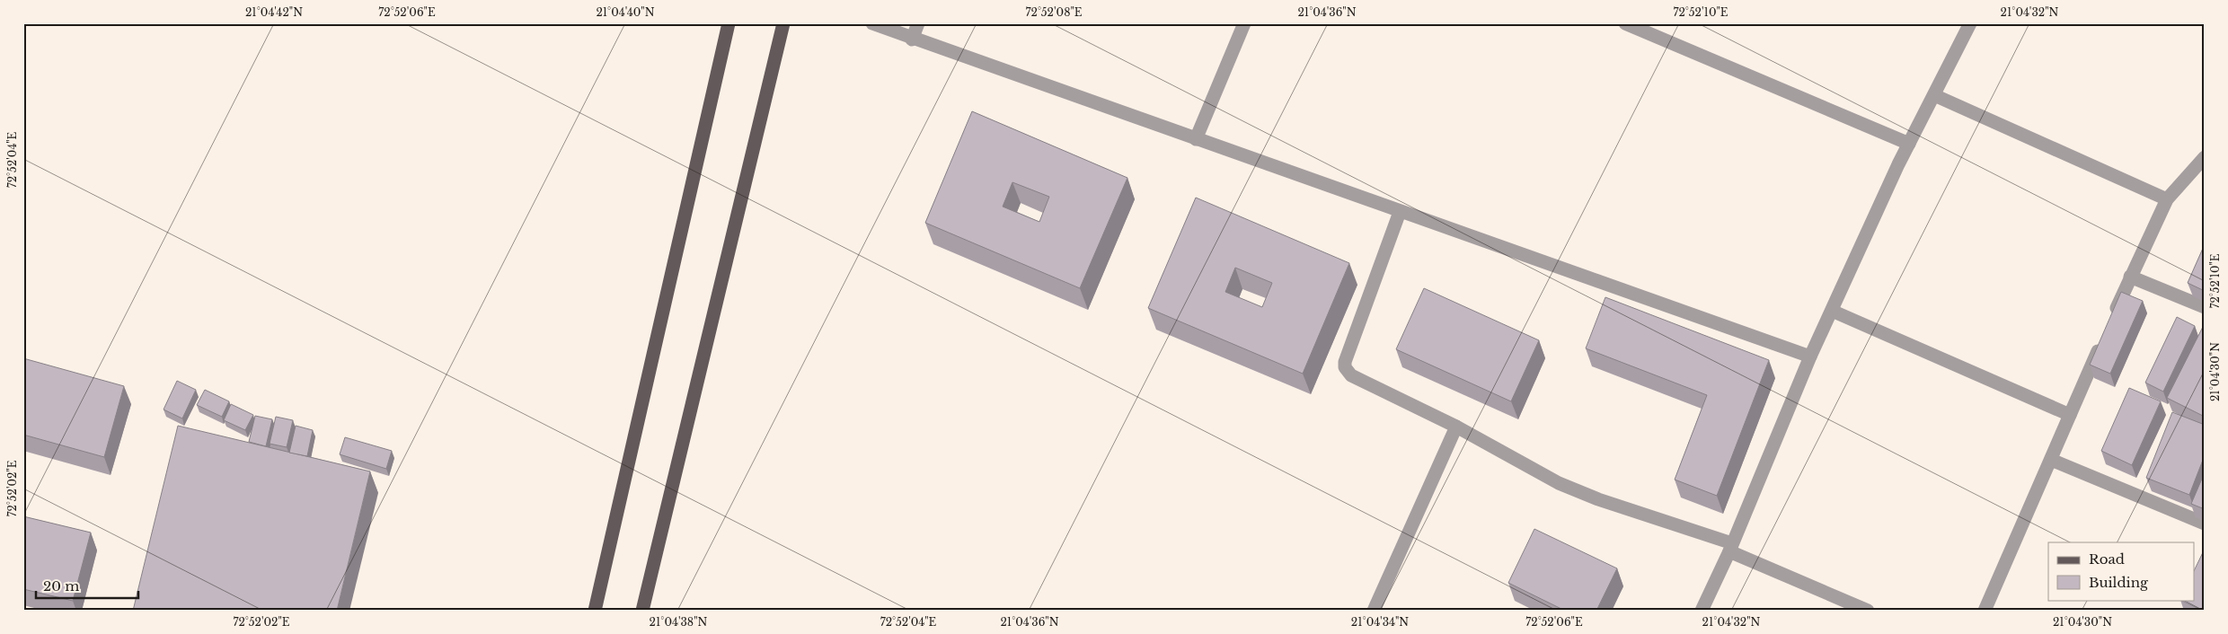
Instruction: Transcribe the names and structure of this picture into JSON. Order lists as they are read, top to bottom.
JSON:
{
  "legend": ["Road", "Building"],
  "scale_bar": "20 m",
  "coordinates": [
    "21°04'42\"N",
    "72°52'06\"E",
    "21°04'40\"N",
    "72°52'08\"E",
    "21°04'36\"N",
    "72°52'10\"E",
    "21°04'32\"N",
    "72°52'04\"E",
    "21°04'30\"N",
    "72°52'02\"E",
    "21°04'38\"N",
    "21°04'34\"N"
  ]
}
